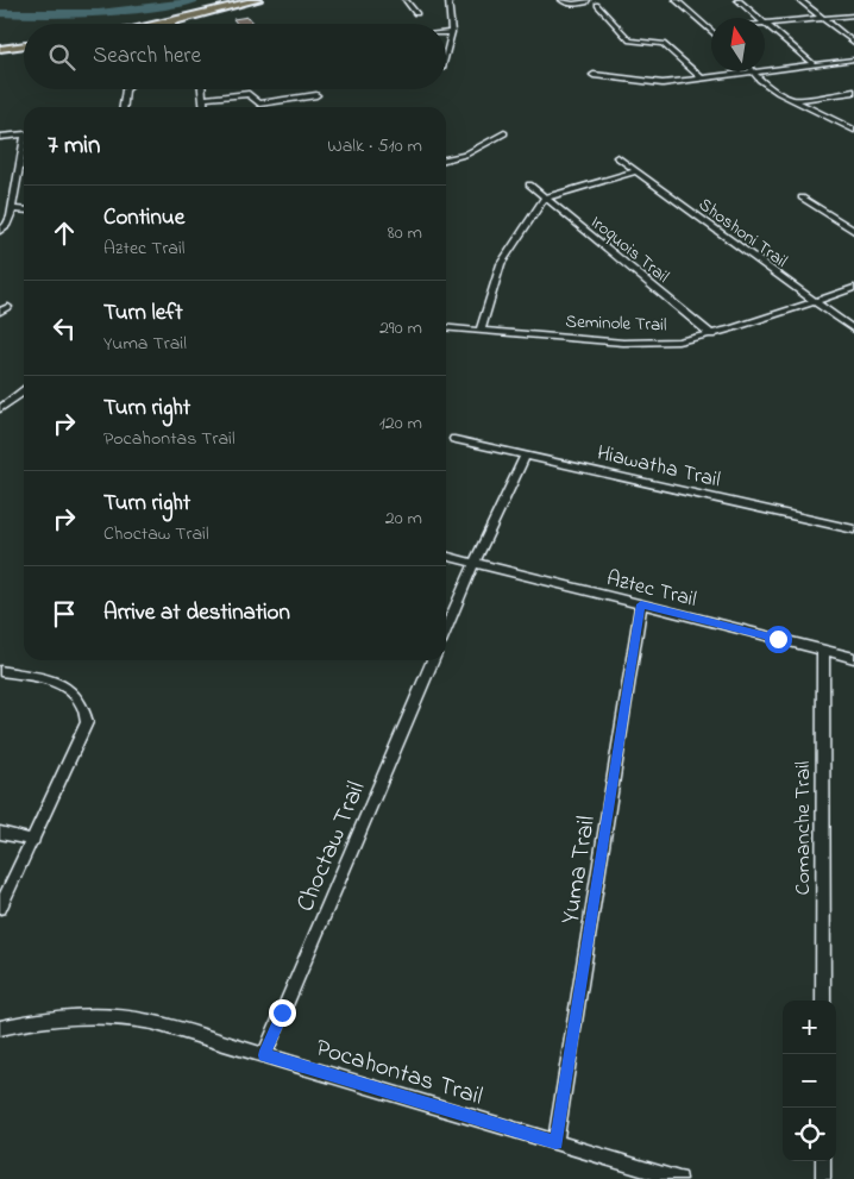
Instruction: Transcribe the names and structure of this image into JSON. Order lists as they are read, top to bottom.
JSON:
{
  "streets": {
    "street": [
      "Shoshoni Trail",
      "Iroquois Trail",
      "Seminole Trail",
      "Hiawatha Trail",
      "Aztec Trail",
      "Comanche Trail",
      "Choctaw Trail",
      "Yuma Trail",
      "Pocahontas Trail"
    ]
  },
  "crossings": [
    ["Shoshoni Trail", "Seminole Trail"],
    ["Iroquois Trail", "Seminole Trail"],
    ["Aztec Trail", "Comanche Trail"],
    ["Aztec Trail", "Yuma Trail"],
    ["Choctaw Trail", "Pocahontas Trail"],
    ["Yuma Trail", "Pocahontas Trail"]
  ],
  "north": "top",
  "page": {
    "search": "Search here",
    "heading": ["7 min", "Walk · 510 m"],
    "list": [
      ["Continue", "Aztec Trail", "80 m"],
      ["Turn left", "Yuma Trail", "290 m"],
      ["Turn right", "Pocahontas Trail", "120 m"],
      ["Turn right", "Choctaw Trail", "20 m"],
      "Arrive at destination"
    ],
    "map_buttons": ["+", "−"]
  }
}
